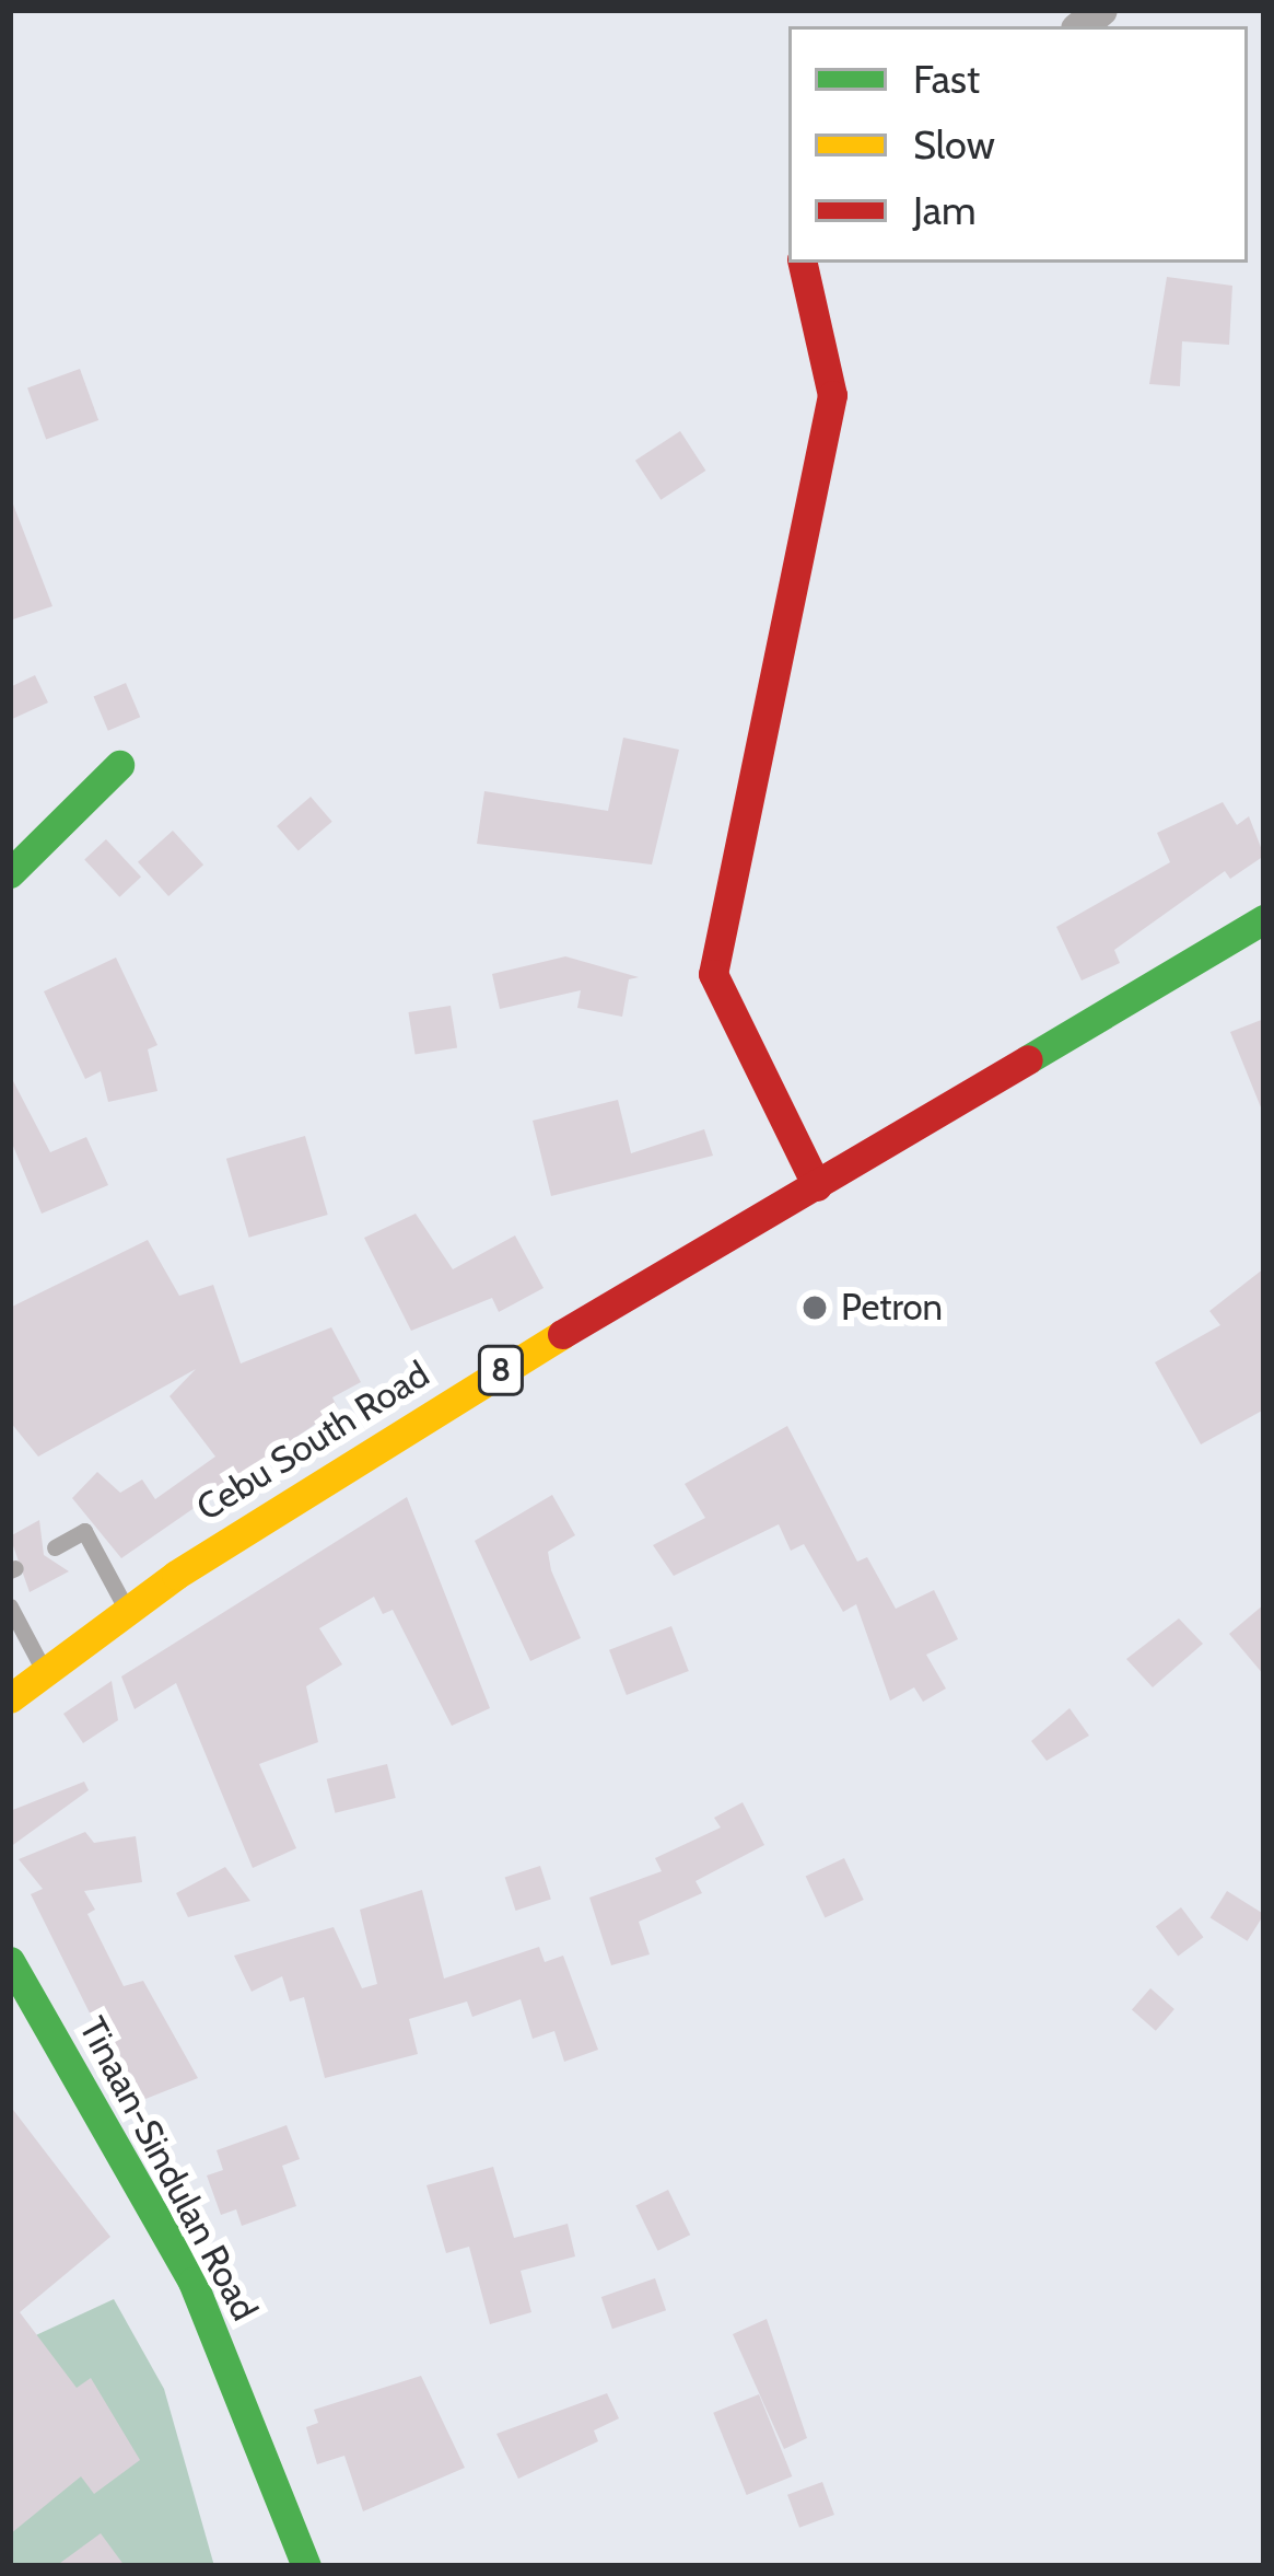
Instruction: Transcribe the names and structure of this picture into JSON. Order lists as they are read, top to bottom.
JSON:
{
  "streets": {
    "main road": ["8", "Cebu South Road", "Tinaan-Sindulan Road"]
  },
  "places": ["Petron"],
  "legend": ["Fast", "Slow", "Jam"]
}
